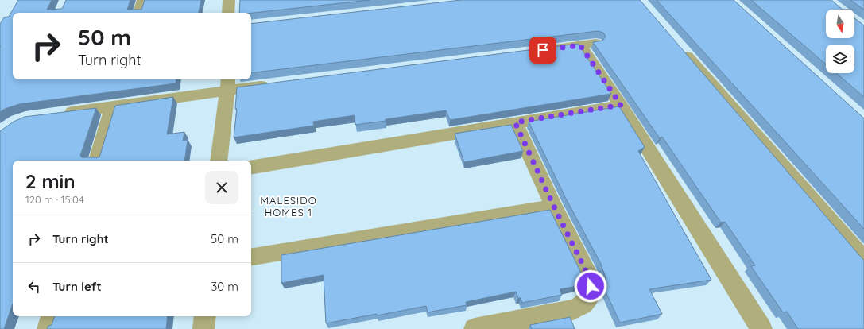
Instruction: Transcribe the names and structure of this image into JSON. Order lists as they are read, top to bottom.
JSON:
{
  "districts": ["MALESIDO HOMES 1"],
  "north": "bottom",
  "page": {
    "turn": ["50 m", "Turn right"],
    "heading": ["2 min", "120 m · 15:04"],
    "list": [
      {
        "name": "Turn right",
        "value": "50 m"
      },
      {
        "name": "Turn left",
        "value": "30 m"
      }
    ]
  }
}
